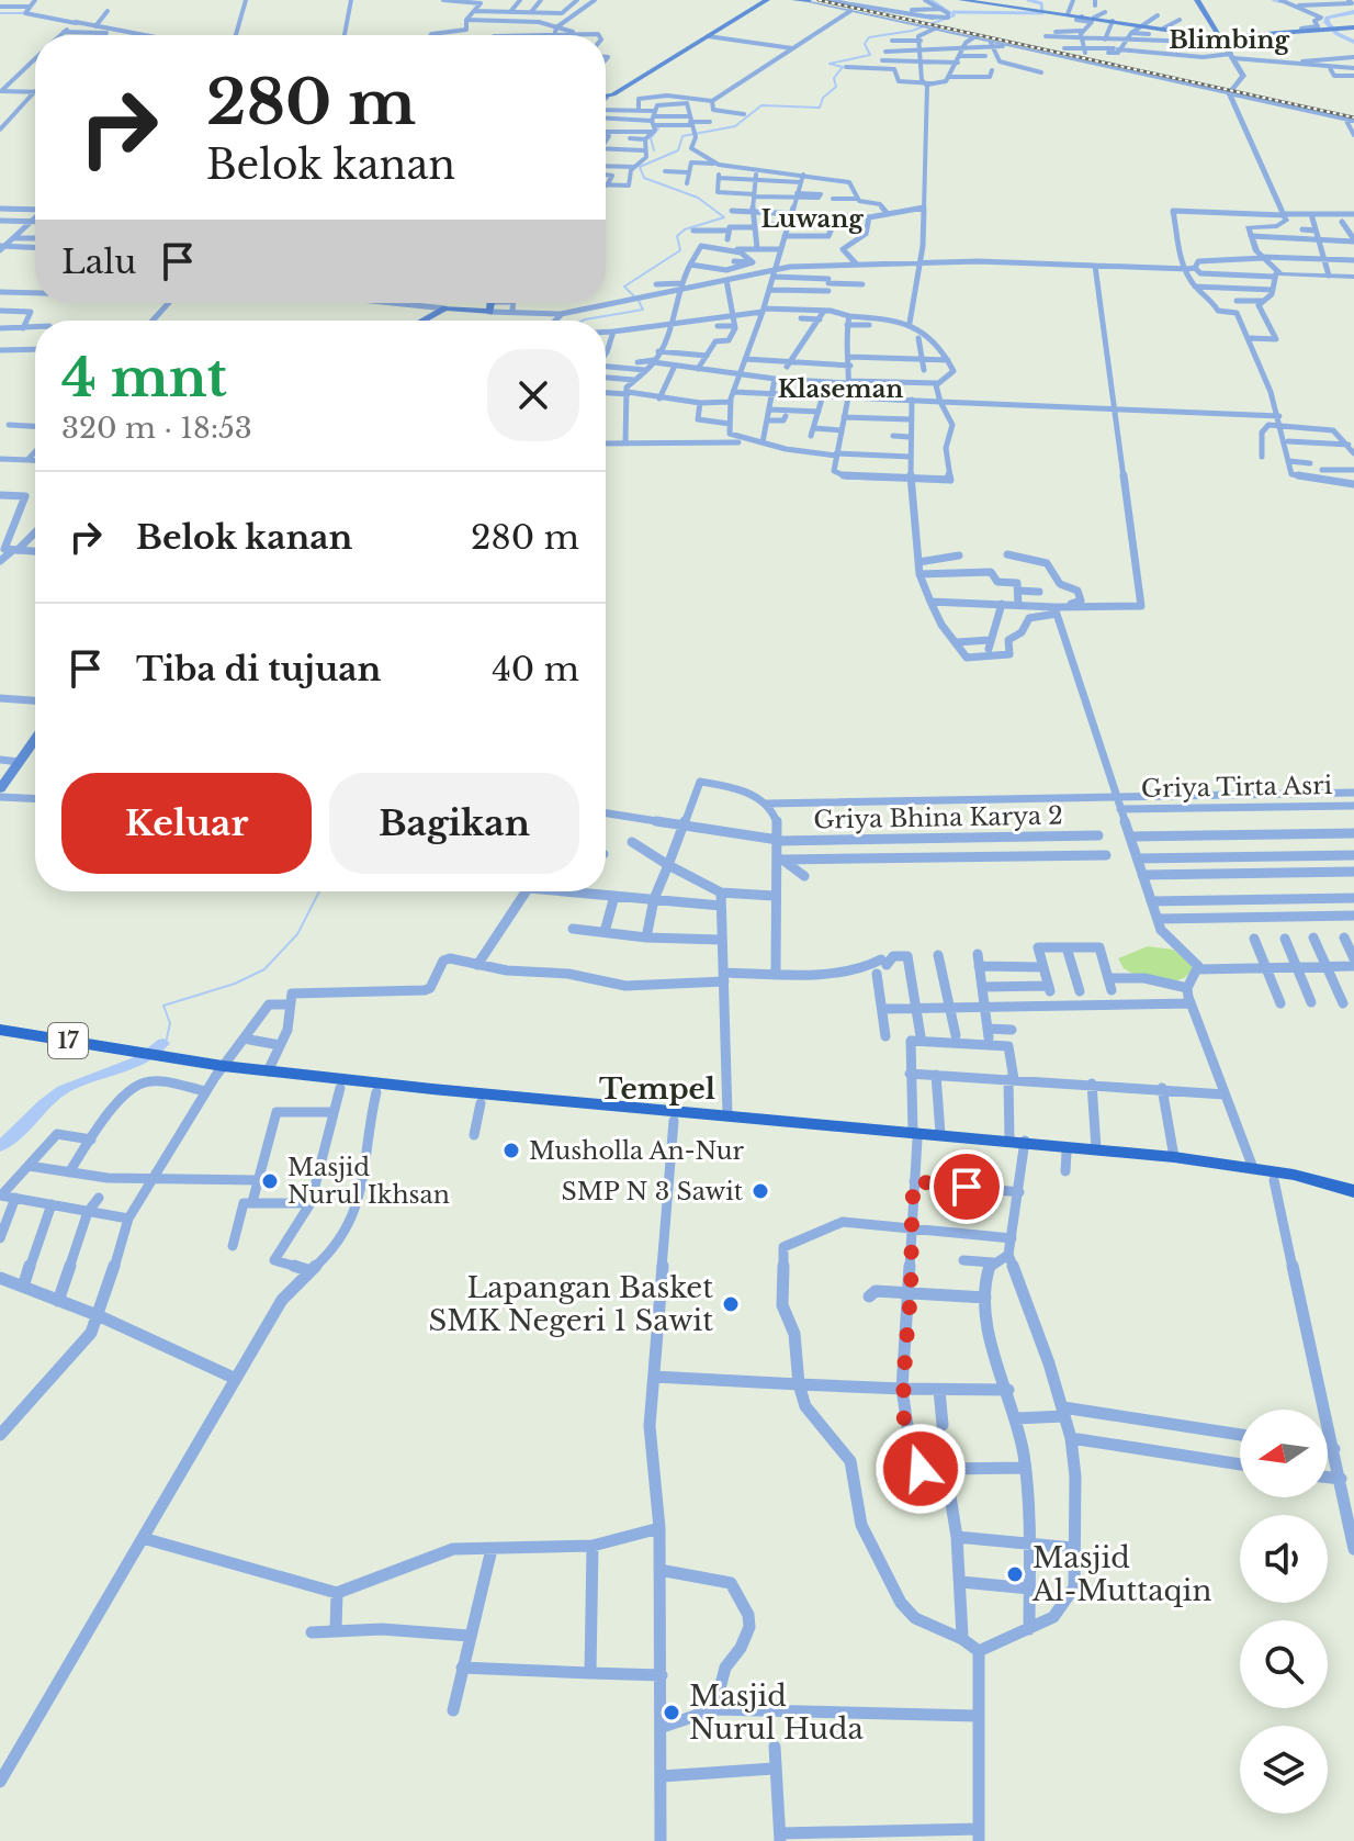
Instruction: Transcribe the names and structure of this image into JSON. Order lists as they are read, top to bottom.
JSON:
{
  "streets": {
    "highway": ["17"],
    "street": ["Griya Tirta Asri", "Griya Bhina Karya 2"]
  },
  "districts": [
    "Blimbing",
    "Luwang",
    "Klaseman",
    "Tempel"
  ],
  "places": [
    "Musholla An-Nur",
    "Masjid Nurul Ikhsan",
    "SMP N 3 Sawit",
    "Lapangan Basket SMK Negeri 1 Sawit",
    "Masjid Al-Muttaqin",
    "Masjid Nurul Huda"
  ],
  "north": "left",
  "page": {
    "turn": ["280 m", "Belok kanan"],
    "then": "Lalu",
    "heading": ["4 mnt", "320 m · 18:53"],
    "list": [
      {
        "name": "Belok kanan",
        "value": "280 m"
      },
      {
        "name": "Tiba di tujuan",
        "value": "40 m"
      }
    ],
    "buttons": ["Keluar", "Bagikan"]
  }
}
